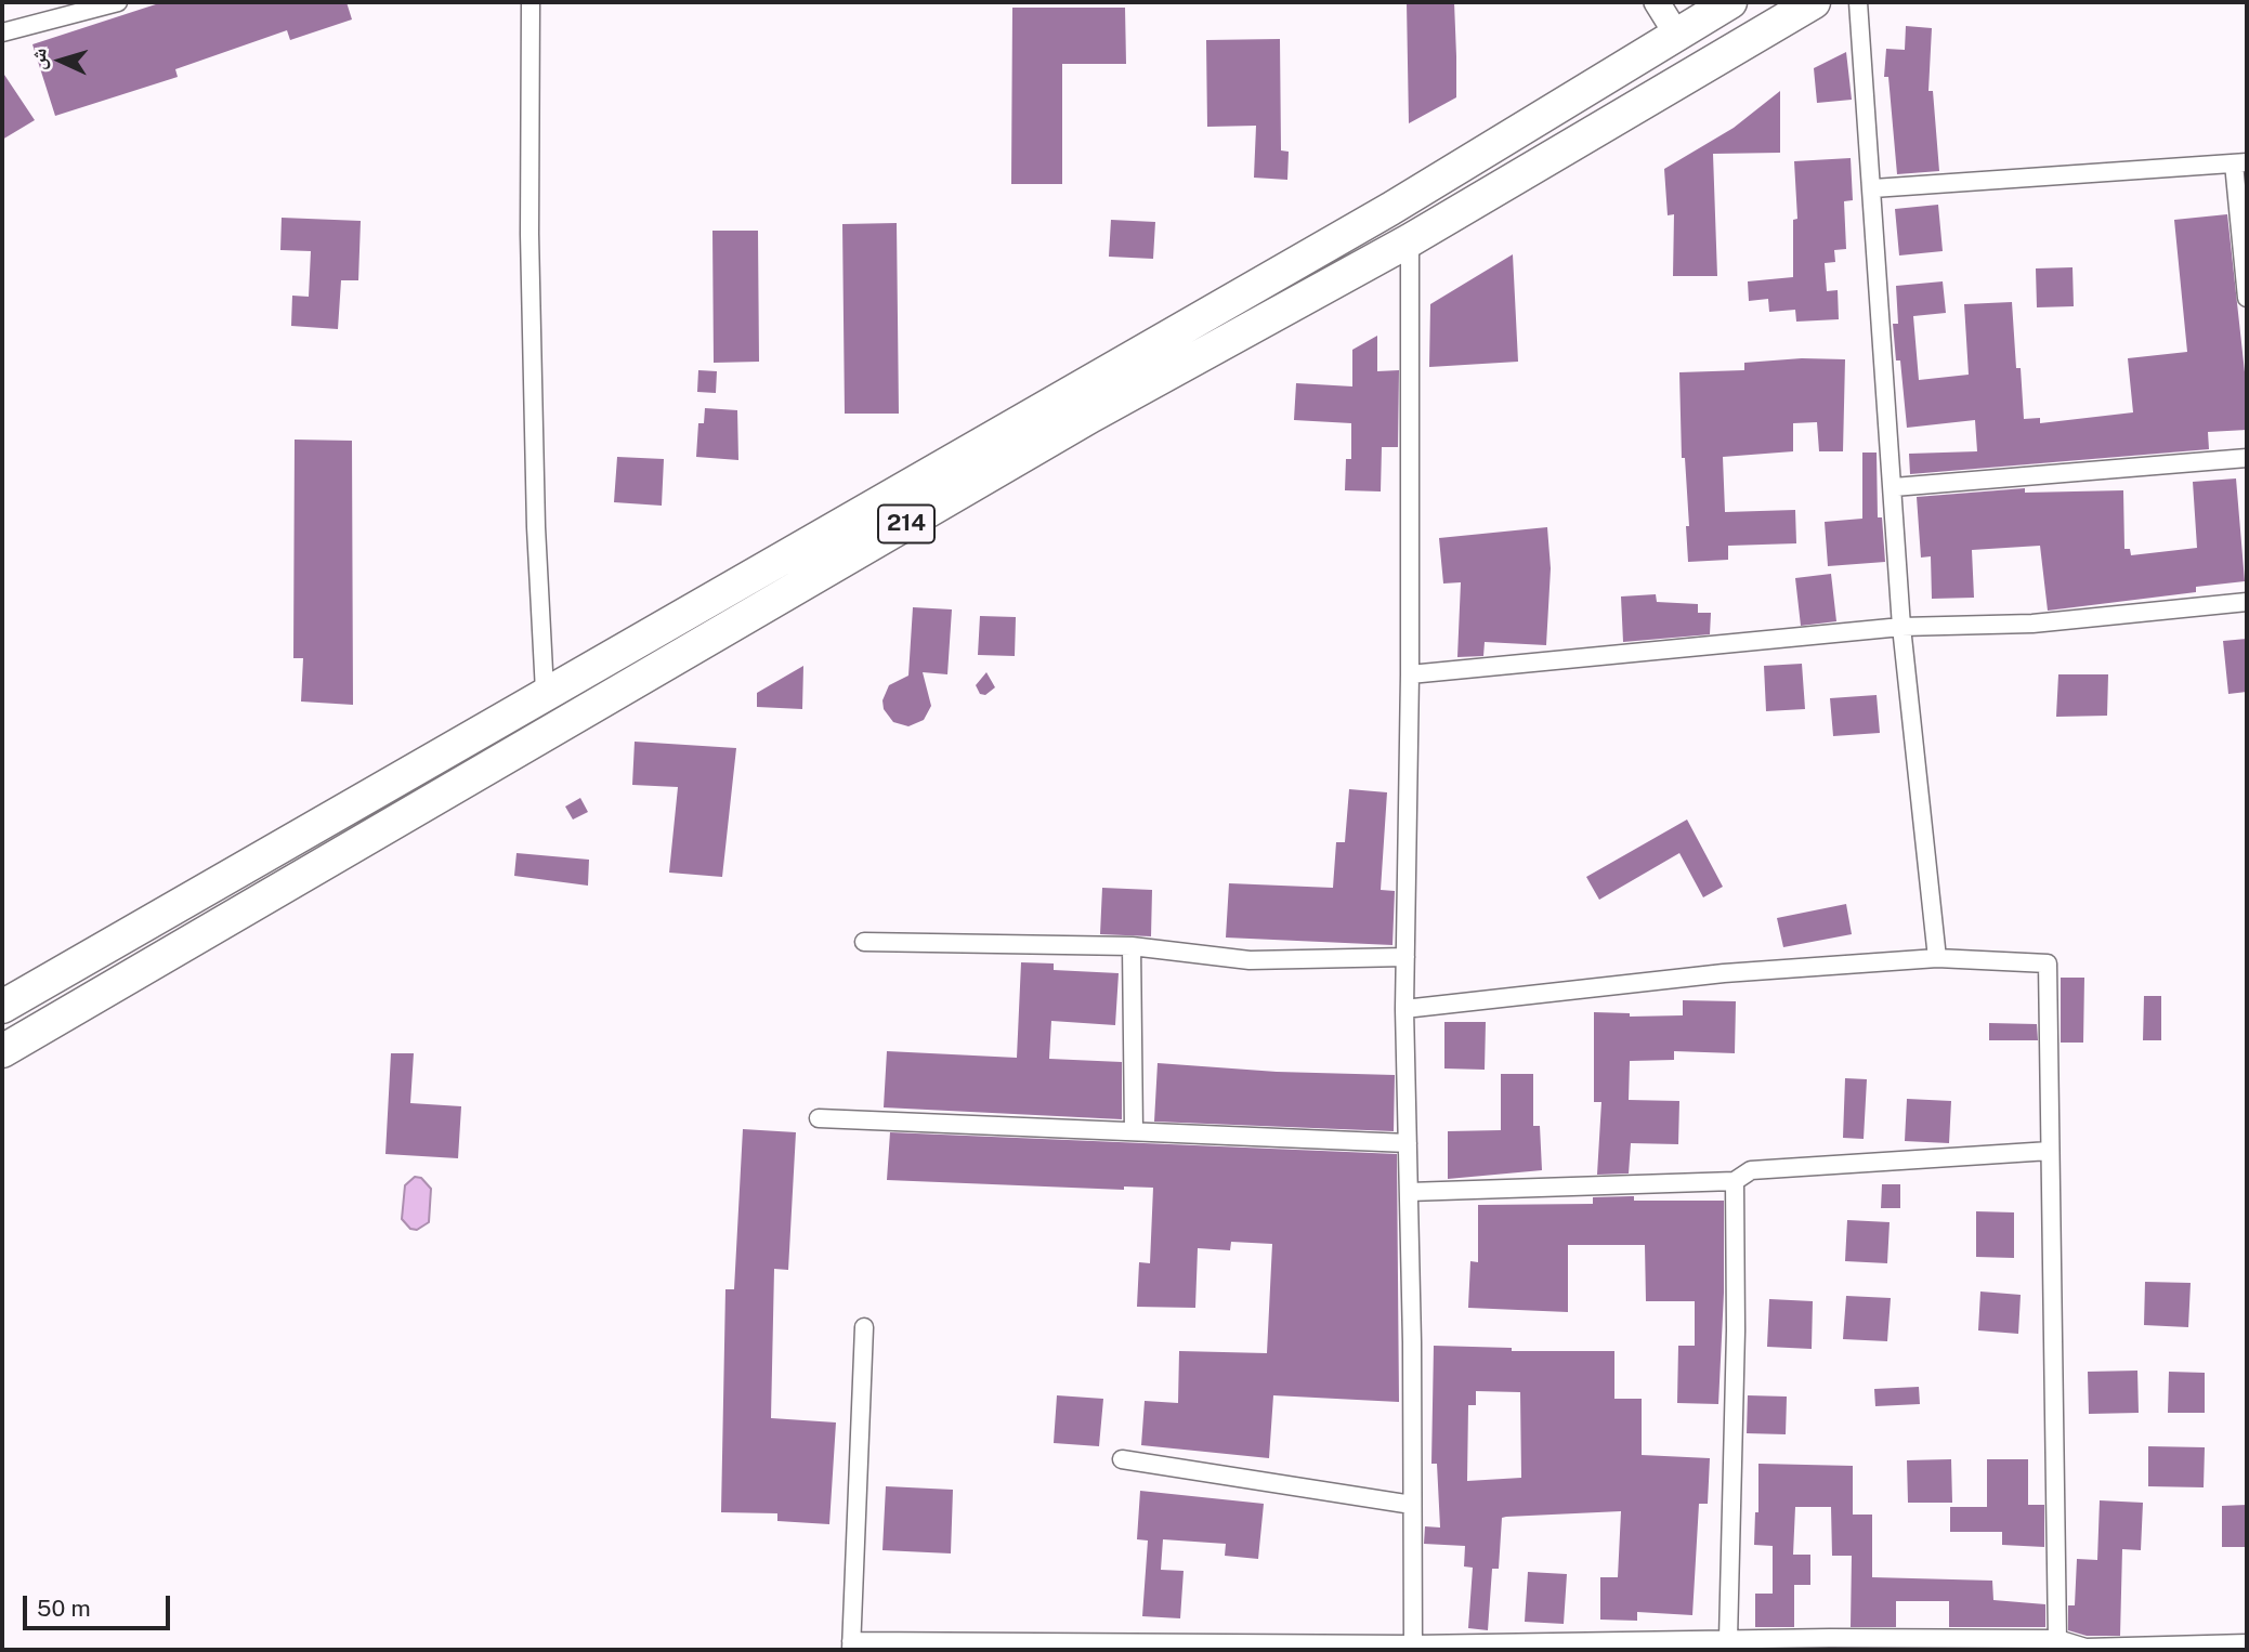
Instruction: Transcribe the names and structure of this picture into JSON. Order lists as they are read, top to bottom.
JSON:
{
  "streets": {
    "highway": ["214"]
  },
  "scale_bar": "50 m",
  "north": "left"
}
